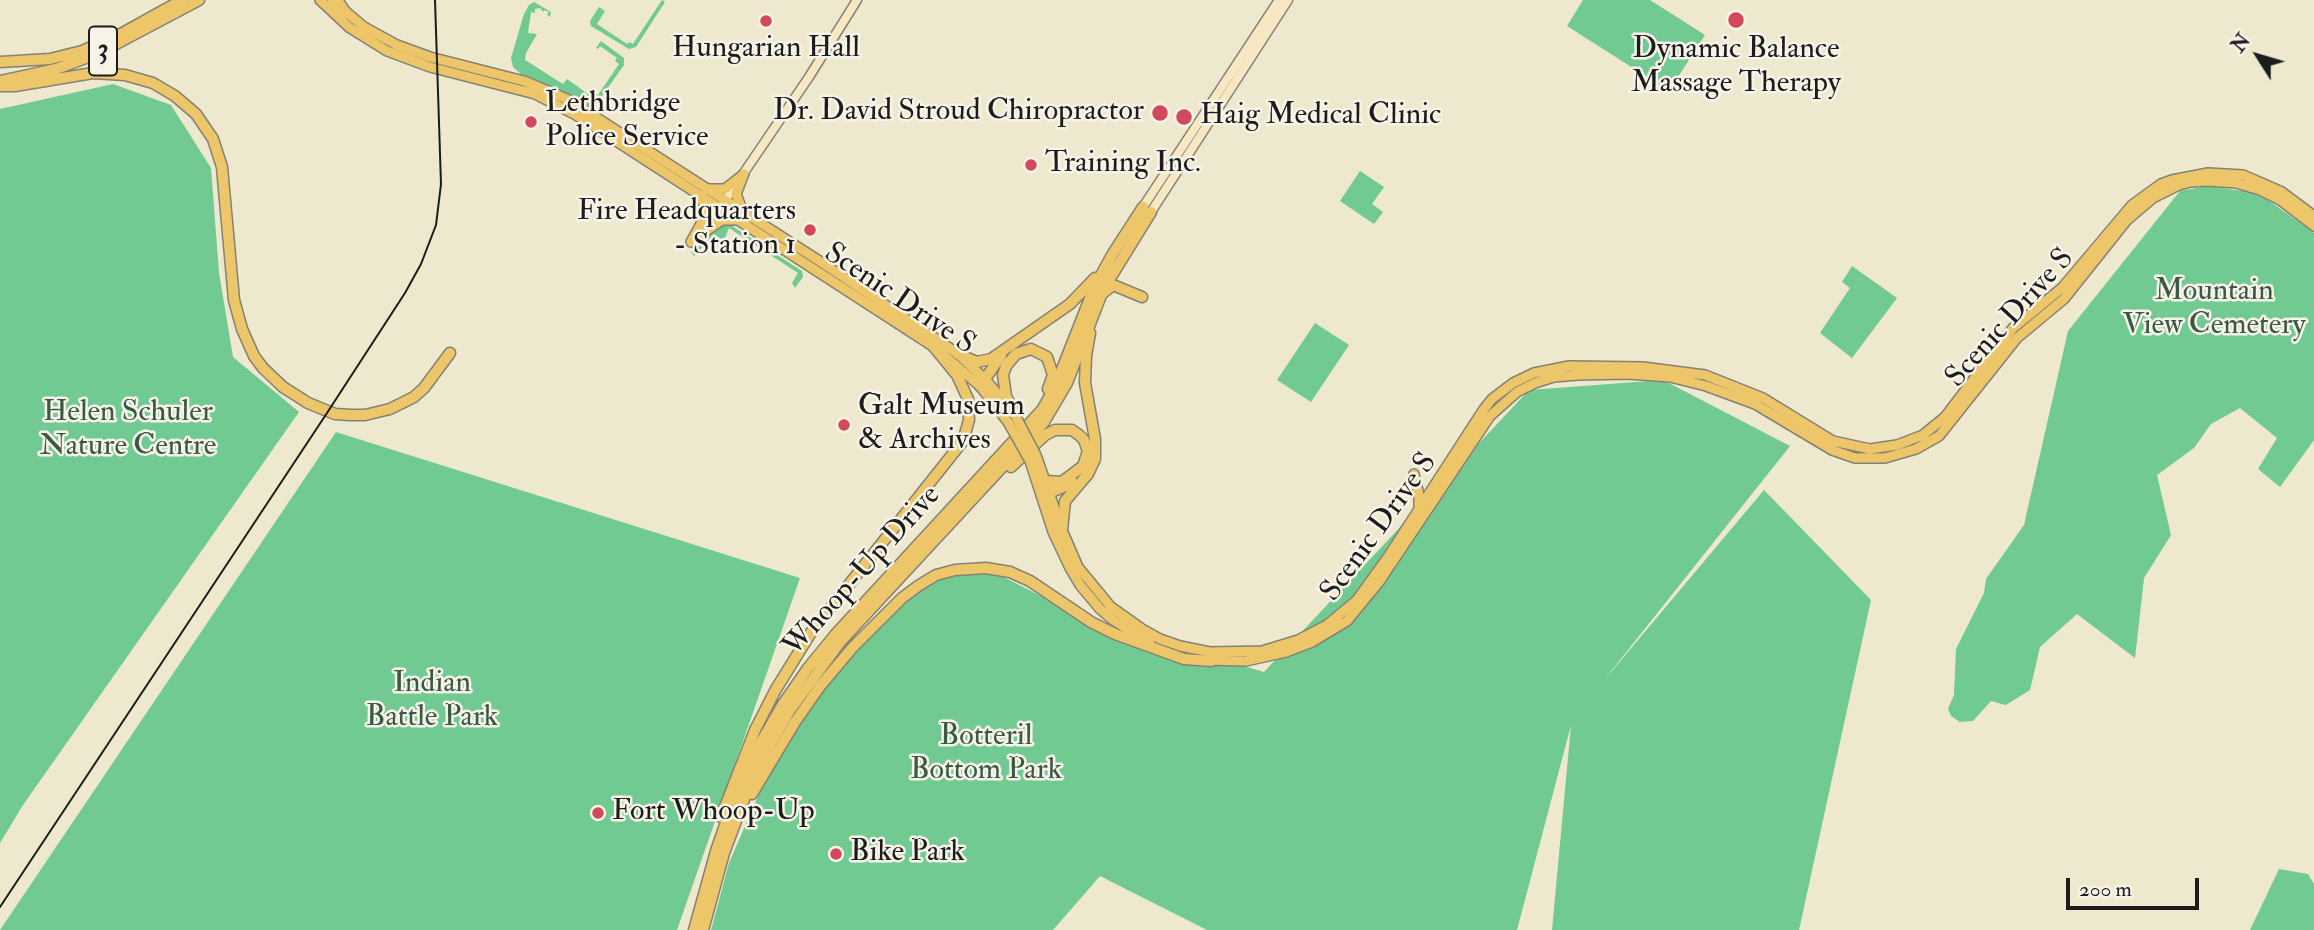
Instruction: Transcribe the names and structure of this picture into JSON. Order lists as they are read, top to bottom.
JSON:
{
  "streets": {
    "highway": ["3", "Whoop-Up Drive"],
    "main road": ["Scenic Drive S"]
  },
  "parks": [
    "Mountain View Cemetery",
    "Helen Schuler Nature Centre",
    "Indian Battle Park",
    "Botteril Bottom Park"
  ],
  "places": [
    "Dynamic Balance Massage Therapy",
    "Hungarian Hall",
    "Dr. David Stroud Chiropractor",
    "Haig Medical Clinic",
    "Lethbridge Police Service",
    "Training Inc.",
    "Fire Headquarters - Station 1",
    "Galt Museum & Archives",
    "Fort Whoop-Up",
    "Bike Park"
  ],
  "scale_bar": "200 m",
  "north": "top left"
}
